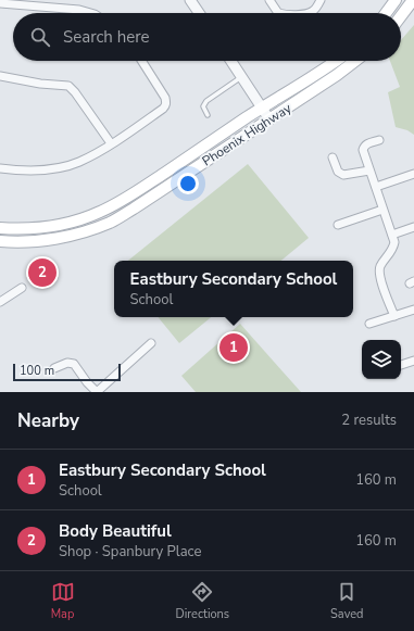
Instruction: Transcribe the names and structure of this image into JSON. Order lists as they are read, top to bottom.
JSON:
{
  "streets": {
    "main road": ["Phoenix Highway"]
  },
  "scale_bar": "100 m",
  "page": {
    "search": "Search here",
    "pins": ["2", "1"],
    "popup": ["Eastbury Secondary School", "School"],
    "scale": "100 m",
    "heading": ["Nearby", "2 results"],
    "list": [
      {
        "mark": "1",
        "name": "Eastbury Secondary School",
        "note": "School",
        "value": "160 m"
      },
      {
        "mark": "2",
        "name": "Body Beautiful",
        "note": "Shop · Spanbury Place",
        "value": "160 m"
      }
    ],
    "nav": ["Map", "Directions", "Saved"]
  }
}
